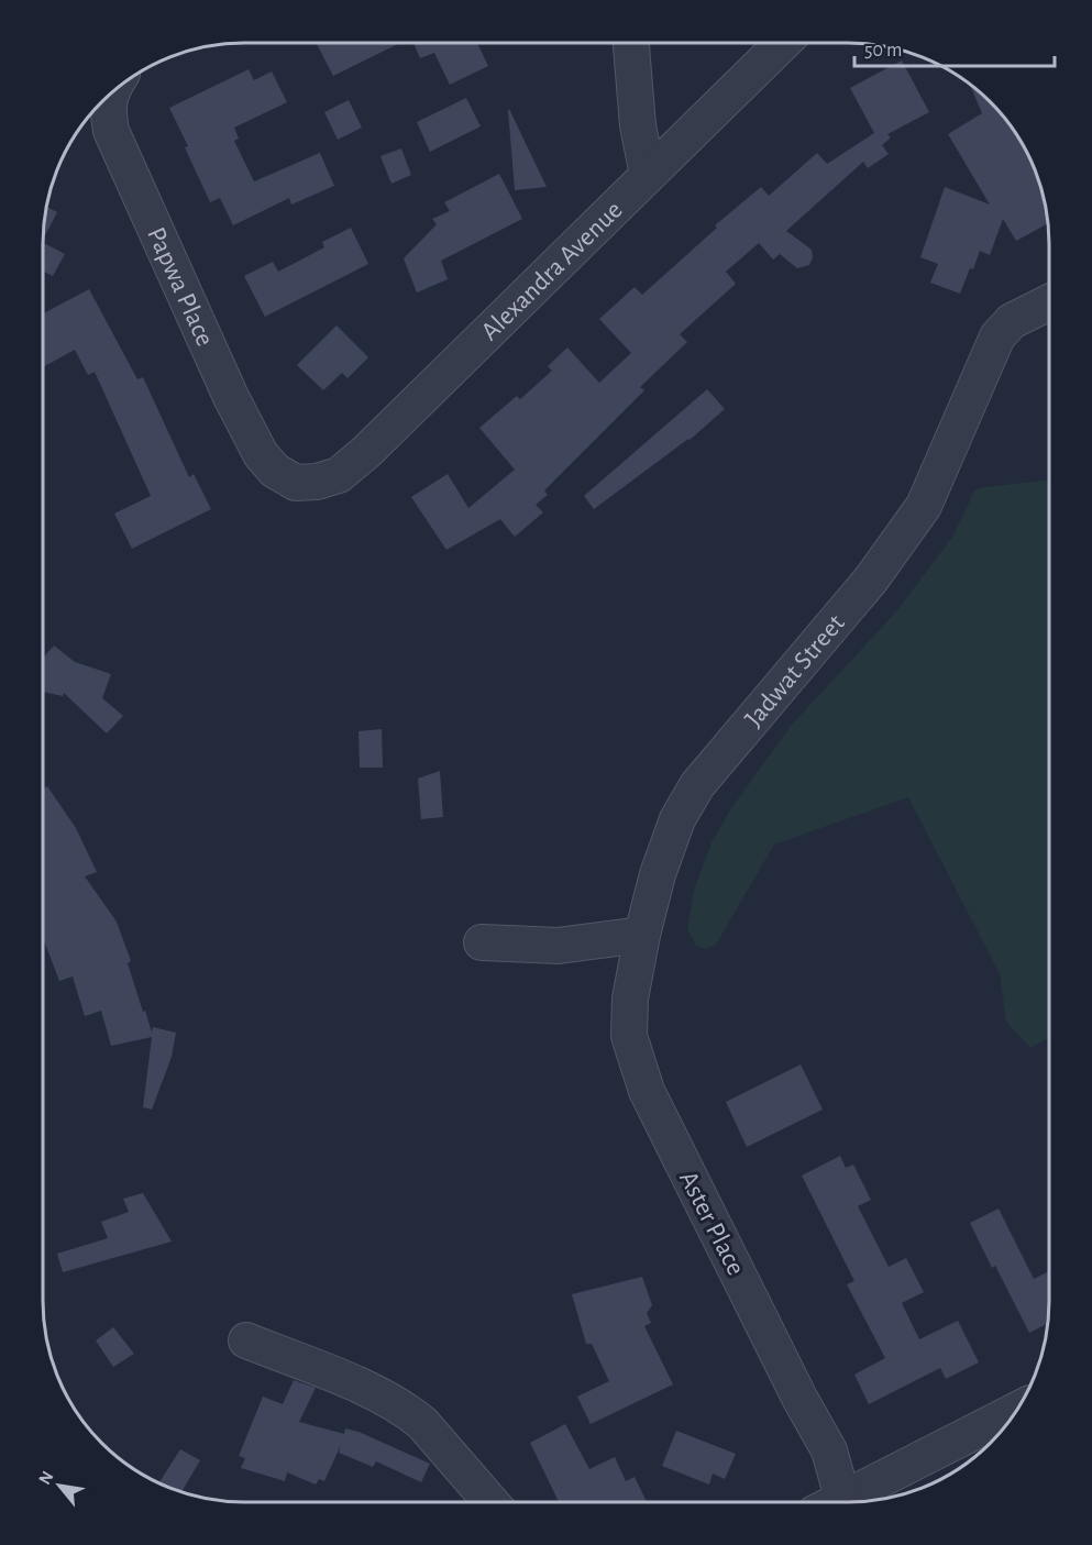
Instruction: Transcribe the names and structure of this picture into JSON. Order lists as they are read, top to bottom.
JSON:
{
  "streets": {
    "street": [
      "Alexandra Avenue",
      "Papwa Place",
      "Jadwat Street",
      "Aster Place"
    ]
  },
  "crossings": [
    ["Alexandra Avenue", "Papwa Place"],
    ["Jadwat Street", "Aster Place"]
  ],
  "scale_bar": "50 m",
  "north": "top left"
}
